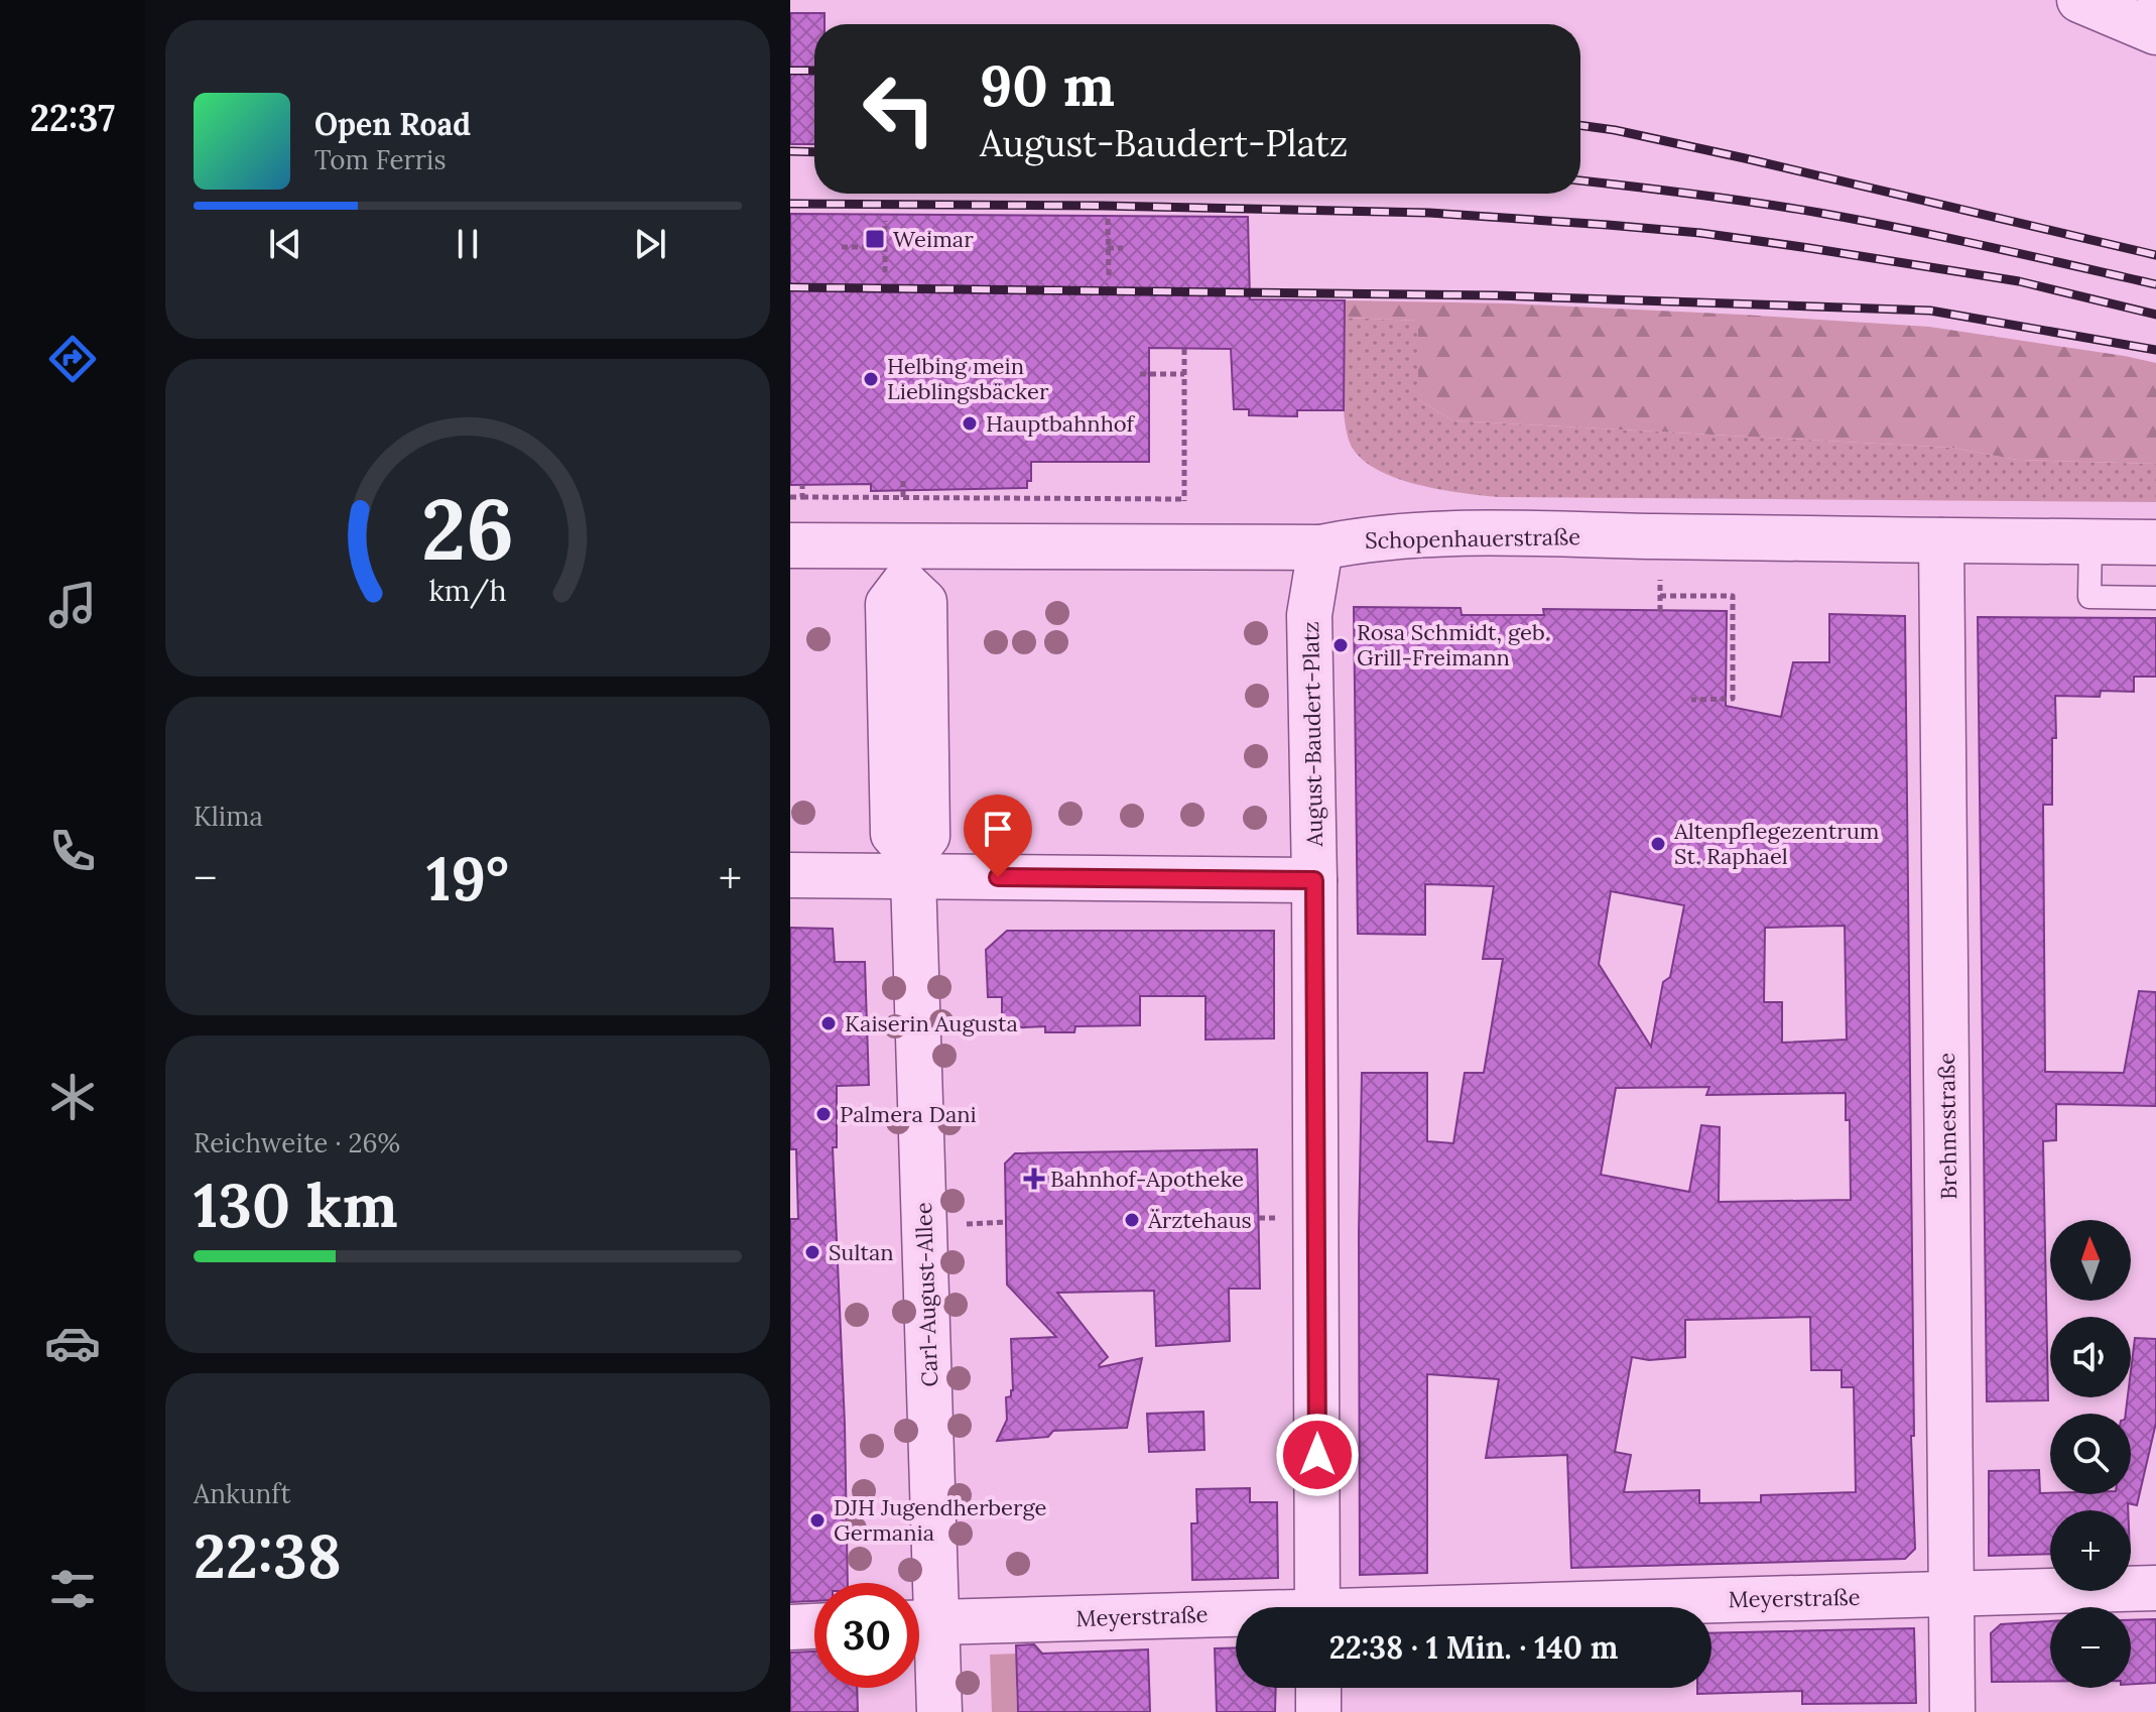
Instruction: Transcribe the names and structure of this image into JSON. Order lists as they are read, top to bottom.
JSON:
{
  "streets": {
    "street": [
      "Schopenhauerstraße",
      "August-Baudert-Platz",
      "Brehmestraße",
      "Carl-August-Allee",
      "Meyerstraße"
    ]
  },
  "crossings": [
    ["Schopenhauerstraße", "August-Baudert-Platz"],
    ["Schopenhauerstraße", "Brehmestraße"],
    ["Brehmestraße", "Meyerstraße"],
    ["Carl-August-Allee", "Meyerstraße"]
  ],
  "places": {
    "transit": ["Weimar"],
    "other": [
      "Helbing mein Lieblingsbäcker",
      "Hauptbahnhof",
      "Rosa Schmidt, geb. Grill-Freimann",
      "Altenpflegezentrum St. Raphael",
      "Kaiserin Augusta",
      "Palmera Dani",
      "Ärztehaus",
      "Sultan",
      "DJH Jugendherberge Germania"
    ],
    "health": ["Bahnhof-Apotheke"]
  },
  "north": "top",
  "page": {
    "tabs": "22:37",
    "turn": ["90 m", "August-Baudert-Platz"],
    "song": ["Open Road", "Tom Ferris"],
    "tile": [
      "Klima",
      ["Reichweite · 26%", "130 km"],
      ["Ankunft", "22:38"]
    ],
    "heat": ["−", "19°", "+"],
    "map_buttons": ["+", "−"],
    "limit": "30",
    "trip": "22:38 · 1 Min. · 140 m",
    "gauge": ["26", "km/h"]
  }
}
